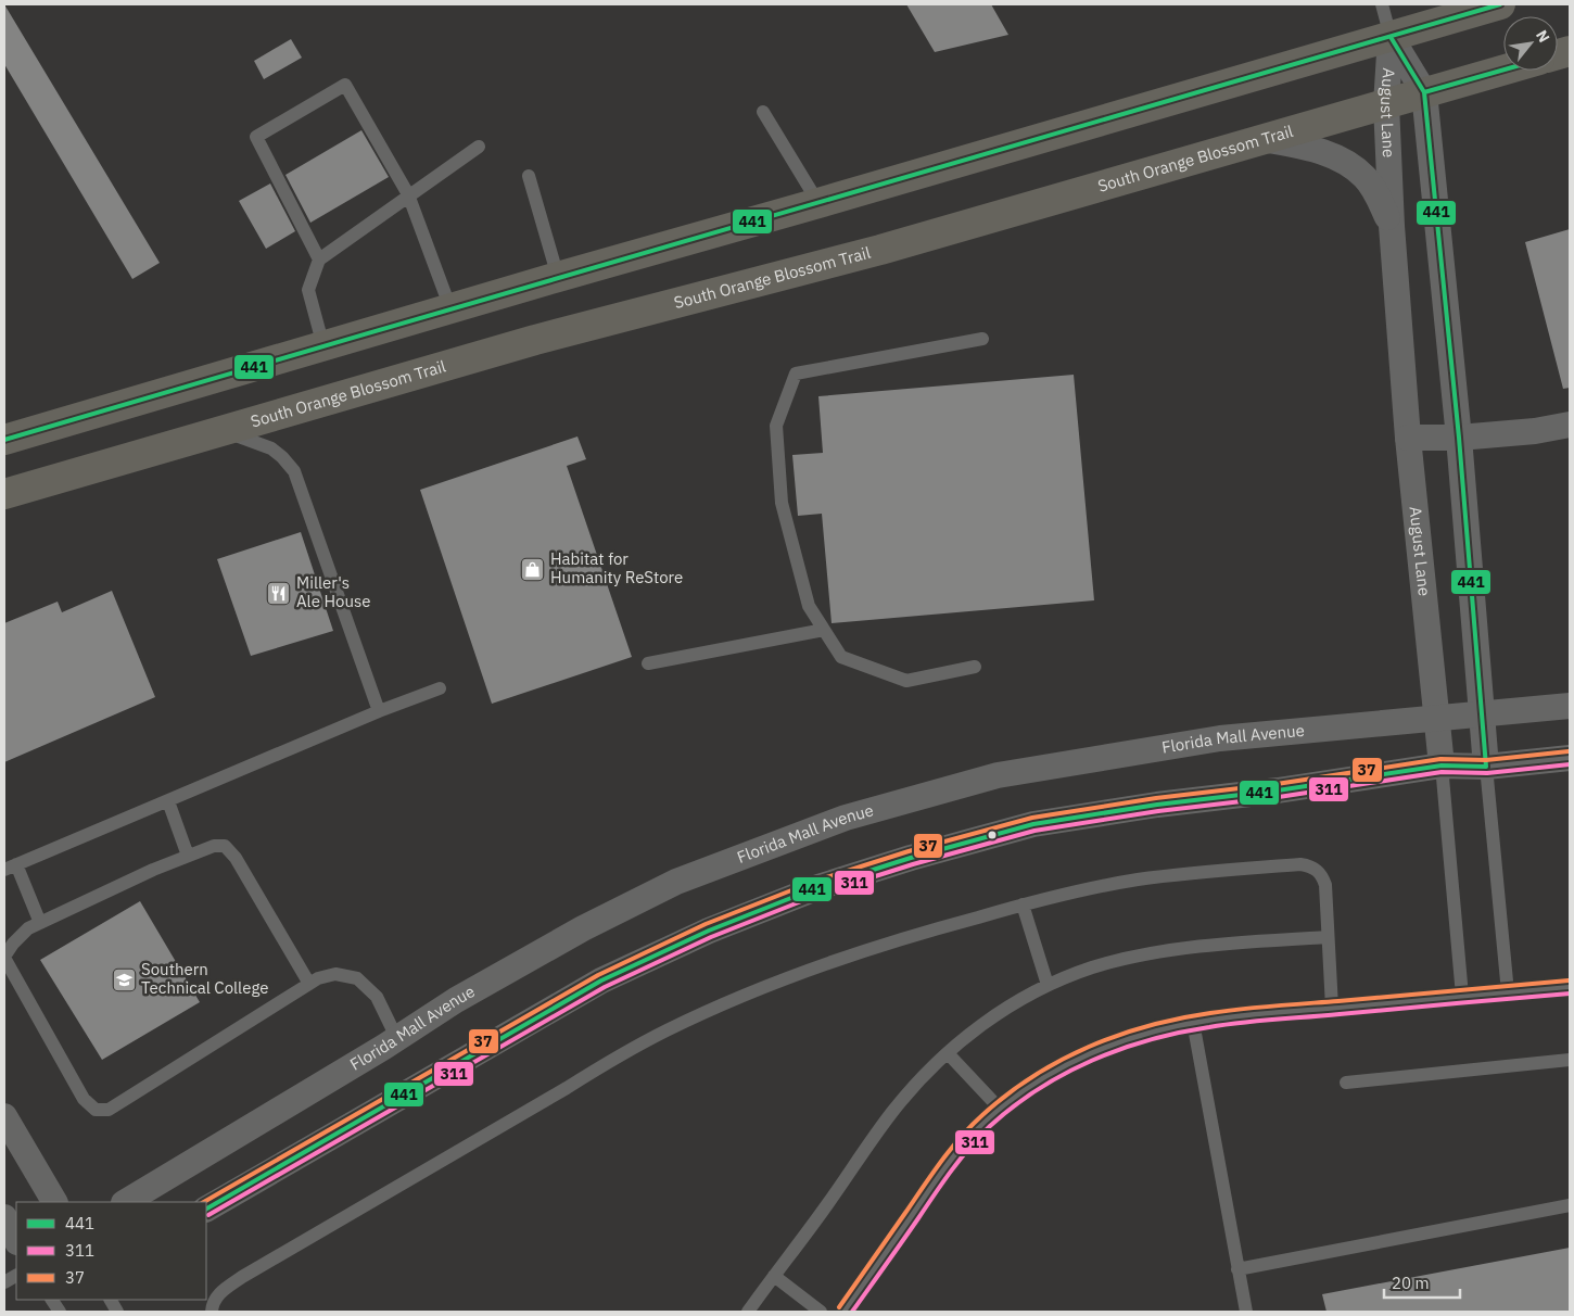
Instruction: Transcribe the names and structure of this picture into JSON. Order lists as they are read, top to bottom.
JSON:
{
  "streets": {
    "main road": ["South Orange Blossom Trail"],
    "street": ["August Lane", "Florida Mall Avenue"]
  },
  "crossings": [
    ["August Lane", "South Orange Blossom Trail"],
    ["August Lane", "Florida Mall Avenue"]
  ],
  "places": {
    "shop": ["Habitat for Humanity ReStore"],
    "restaurant": ["Miller's Ale House"],
    "school or university": ["Southern Technical College"]
  },
  "lines": ["transit line 441", "transit line 37", "transit line 311"],
  "legend": ["441", "311", "37"],
  "scale_bar": "20 m",
  "north": "top right"
}
